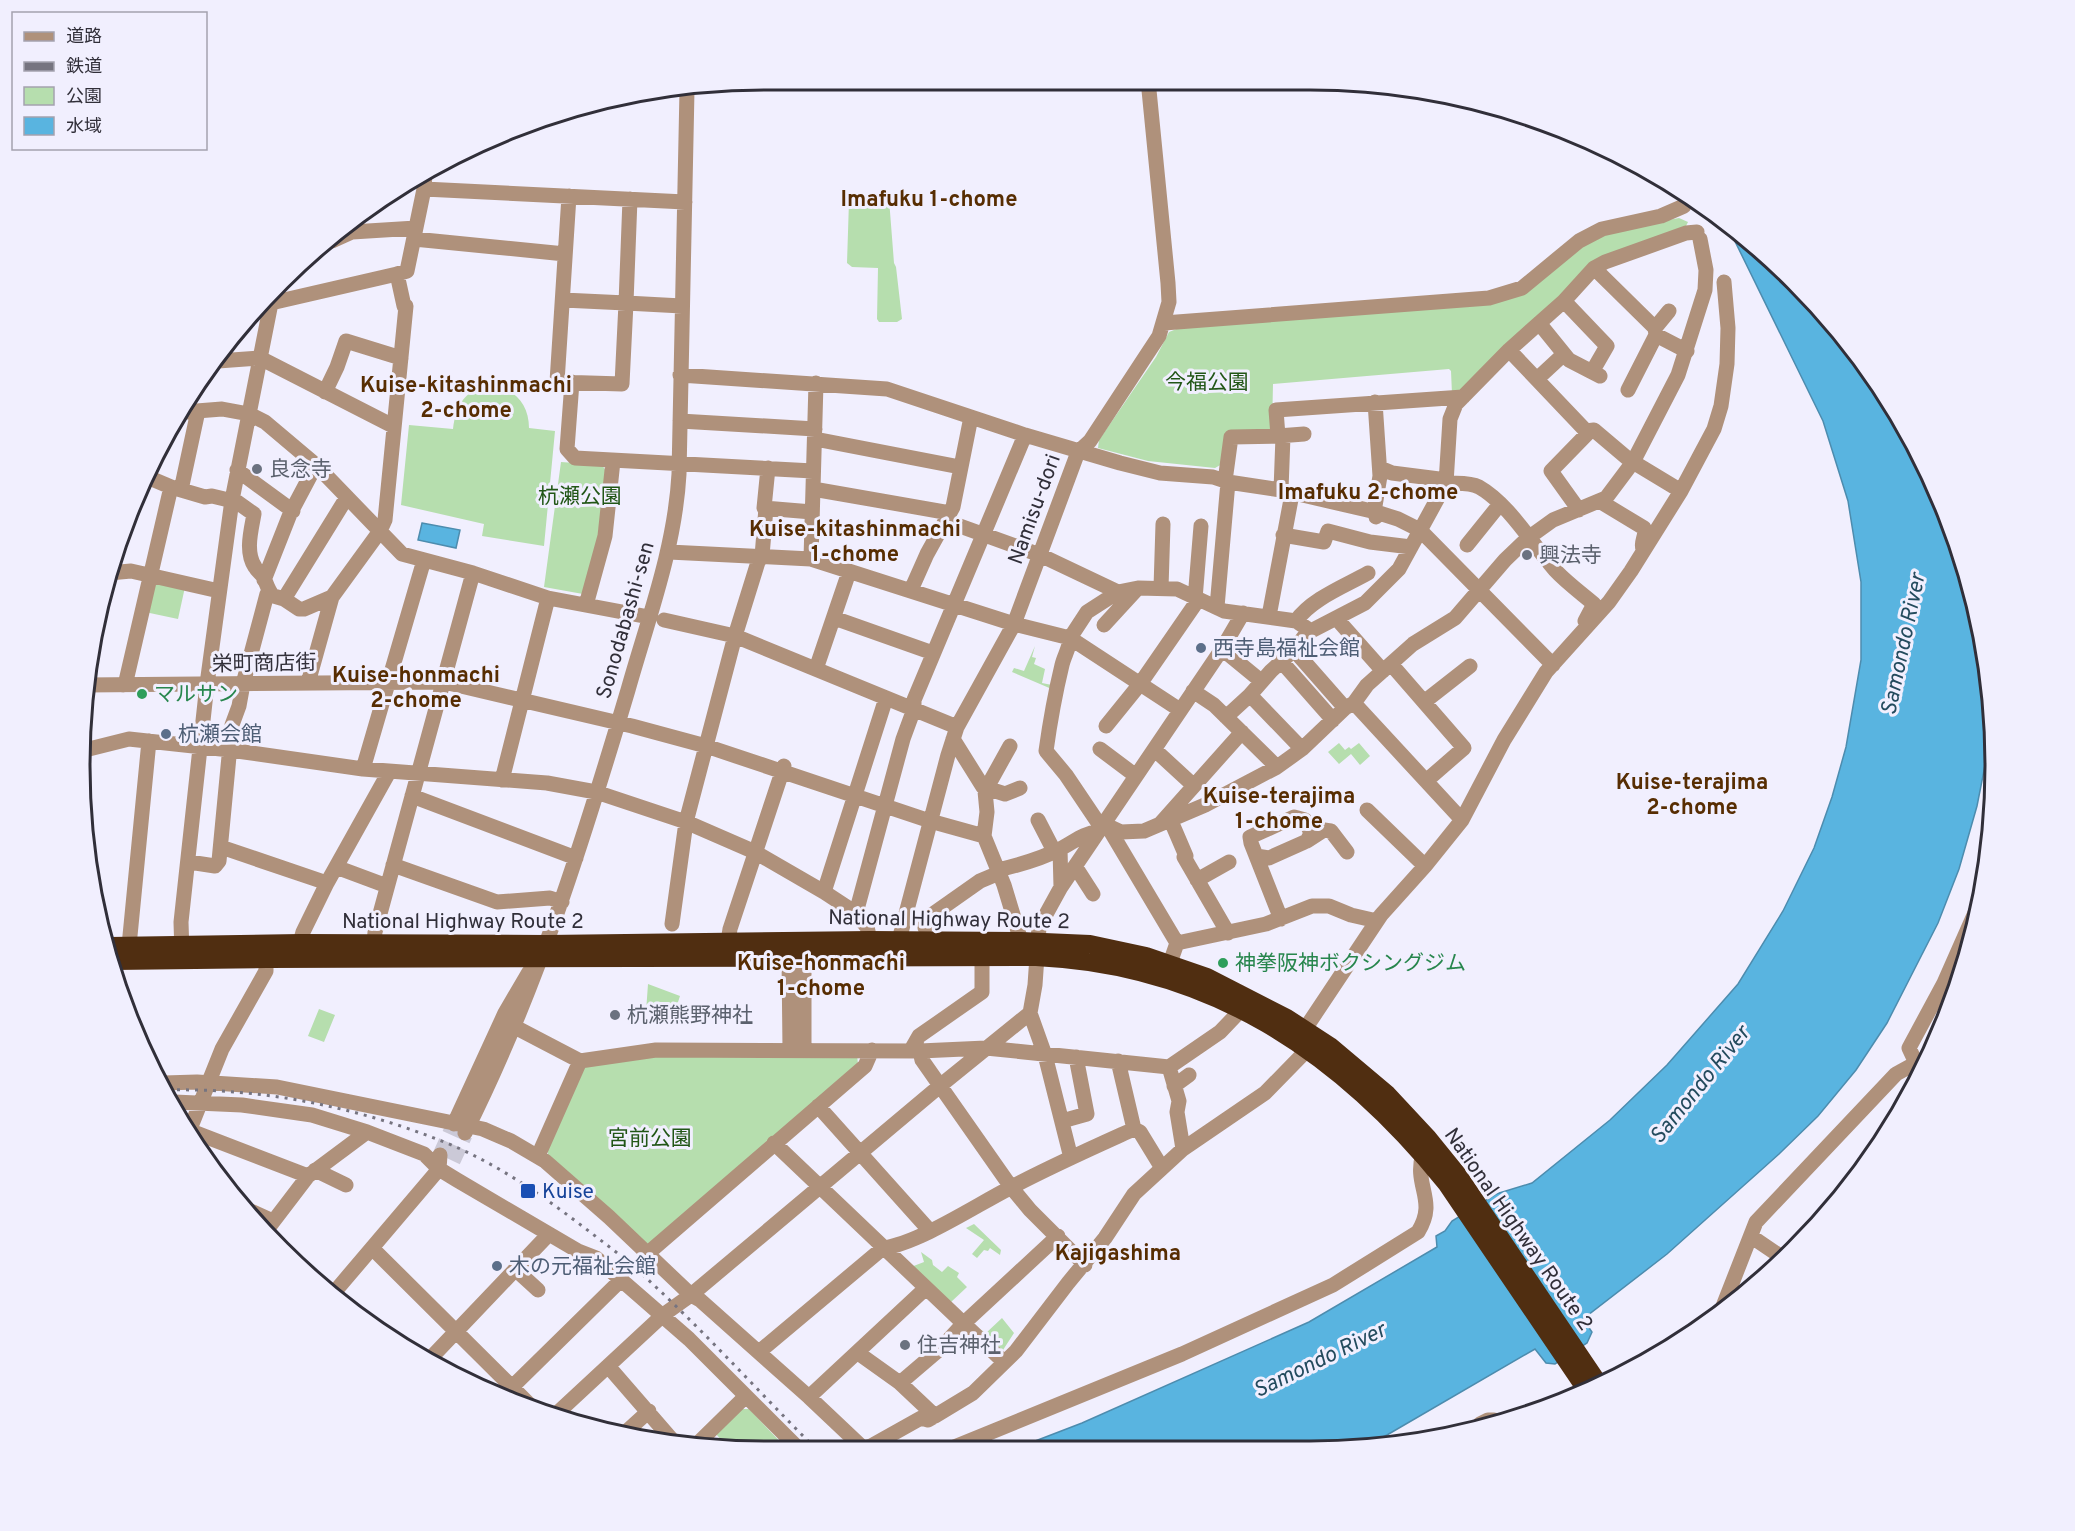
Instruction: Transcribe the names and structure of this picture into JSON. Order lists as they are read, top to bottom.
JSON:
{
  "streets": {
    "highway": ["National Highway Route 2"],
    "street": ["Namisu-dori", "Sonodabashi-sen", "栄町商店街"]
  },
  "crossings": [
    ["Namisu-dori", "栄町商店街"],
    ["Namisu-dori", "National Highway Route 2"],
    ["Sonodabashi-sen", "栄町商店街"],
    ["Sonodabashi-sen", "National Highway Route 2"]
  ],
  "districts": [
    "Imafuku 1-chome",
    "Kuise-kitashinmachi 2-chome",
    "Imafuku 2-chome",
    "Kuise-kitashinmachi 1-chome",
    "Kuise-honmachi 2-chome",
    "Kuise-terajima 2-chome",
    "Kuise-terajima 1-chome",
    "Kuise-honmachi 1-chome",
    "Kajigashima"
  ],
  "water": ["Samondo River"],
  "parks": ["今福公園", "杭瀬公園", "宮前公園"],
  "places": {
    "other": [
      "良念寺",
      "興法寺",
      "西寺島福祉会館",
      "マルサン",
      "杭瀬会館",
      "神拳阪神ボクシングジム",
      "杭瀬熊野神社",
      "木の元福祉会館",
      "住吉神社"
    ],
    "transit": ["Kuise"]
  },
  "legend": [
    "道路",
    "鉄道",
    "公園",
    "水域"
  ]
}
